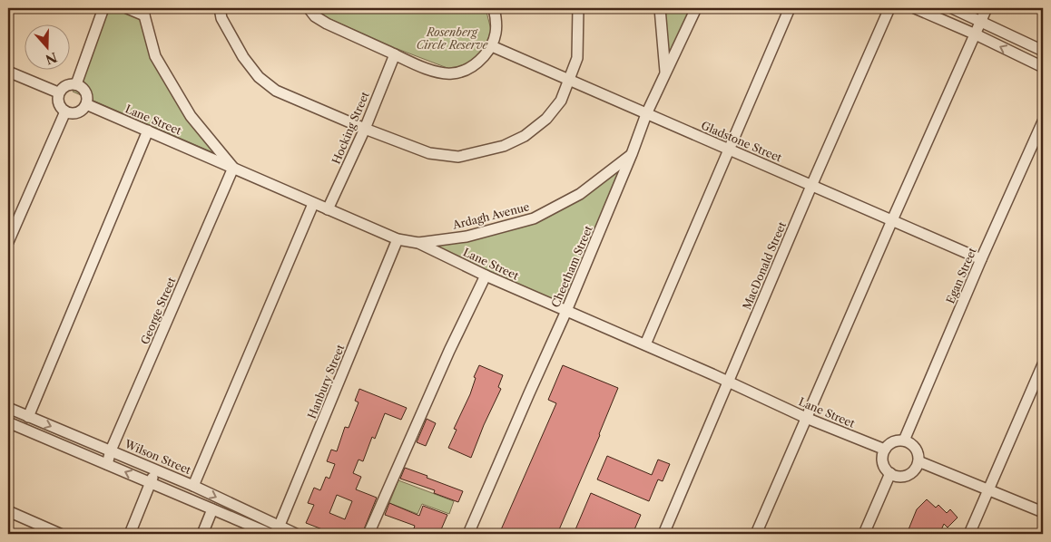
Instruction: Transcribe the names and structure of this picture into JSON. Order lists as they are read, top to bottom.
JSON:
{
  "streets": {
    "street": [
      "Lane Street",
      "Hocking Street",
      "Gladstone Street",
      "Ardagh Avenue",
      "MacDonald Street",
      "Cheetham Street",
      "Egan Street",
      "George Street",
      "Hanbury Street",
      "Wilson Street"
    ]
  },
  "crossings": [
    ["Lane Street", "Hocking Street"],
    ["Lane Street", "Ardagh Avenue"],
    ["Lane Street", "MacDonald Street"],
    ["Lane Street", "Cheetham Street"],
    ["Lane Street", "Egan Street"],
    ["Lane Street", "George Street"],
    ["Lane Street", "Hanbury Street"],
    ["Gladstone Street", "MacDonald Street"],
    ["Gladstone Street", "Cheetham Street"],
    ["Gladstone Street", "Egan Street"],
    ["Ardagh Avenue", "Cheetham Street"],
    ["George Street", "Wilson Street"],
    ["Hanbury Street", "Wilson Street"]
  ],
  "parks": ["Rosenberg Circle Reserve"],
  "north": "bottom"
}
